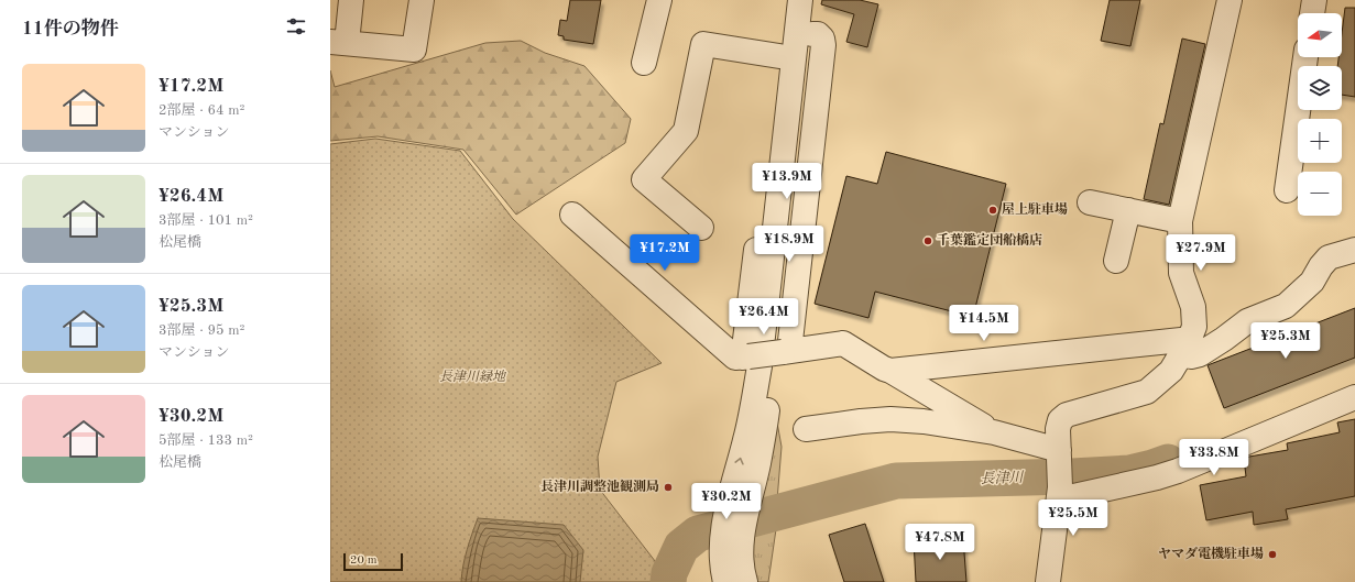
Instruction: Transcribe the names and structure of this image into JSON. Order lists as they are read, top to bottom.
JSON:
{
  "water": ["長津川"],
  "parks": ["長津川緑地"],
  "places": [
    "屋上駐車場",
    "千葉鑑定団船橋店",
    "長津川調整池観測局",
    "ヤマダ電機駐車場"
  ],
  "scale_bar": "20 m",
  "north": "left",
  "page": {
    "heading": "11件の物件",
    "map_buttons": ["+", "−"],
    "list": [
      {
        "name": "¥17.2M",
        "note": "2部屋 · 64 m² · マンション"
      },
      {
        "name": "¥26.4M",
        "note": "3部屋 · 101 m² · 松尾橋"
      },
      {
        "name": "¥25.3M",
        "note": "3部屋 · 95 m² · マンション"
      },
      {
        "name": "¥30.2M",
        "note": "5部屋 · 133 m² · 松尾橋"
      }
    ],
    "price": [
      "¥13.9M",
      "¥18.9M",
      "¥17.2M",
      "¥27.9M",
      "¥26.4M",
      "¥14.5M",
      "¥25.3M",
      "¥33.8M",
      "¥30.2M",
      "¥25.5M",
      "¥47.8M"
    ],
    "scale": "20 m"
  }
}
